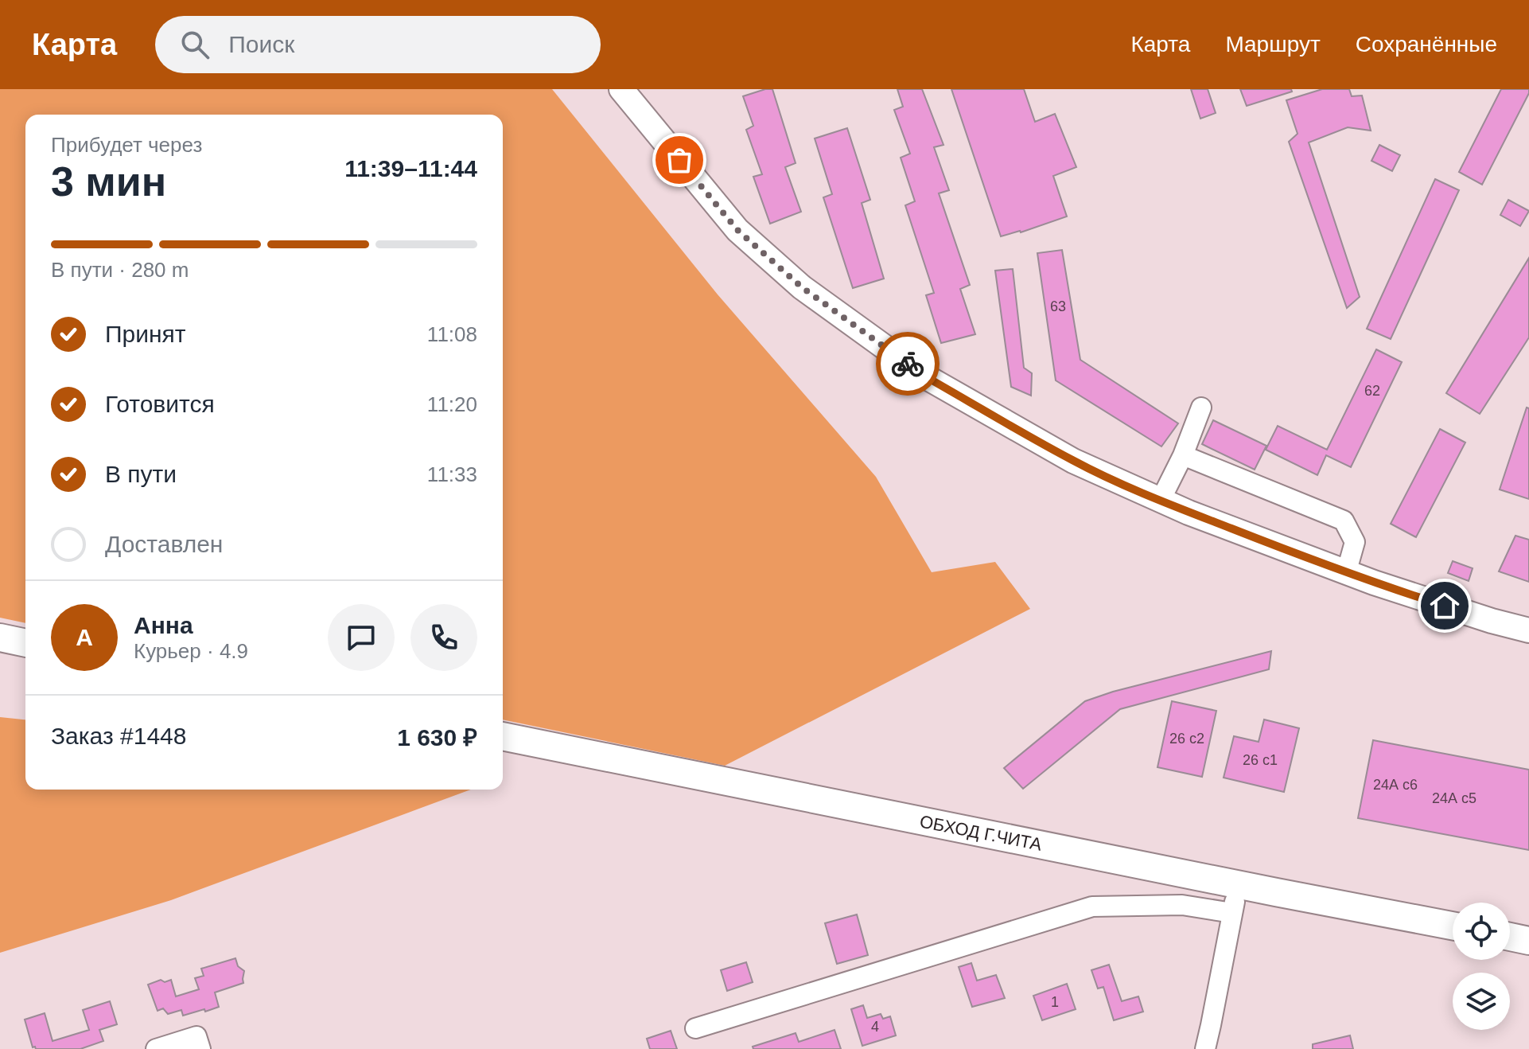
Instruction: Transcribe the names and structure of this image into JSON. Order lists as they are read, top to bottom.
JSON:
{
  "streets": {
    "highway": ["ОБХОД Г.ЧИТА"]
  },
  "house_numbers": [
    "63",
    "62",
    "26 с2",
    "26 с1",
    "24А с6",
    "24А с5",
    "1",
    "4"
  ],
  "page": {
    "header": "Карта",
    "search": "Поиск",
    "nav": ["Карта", "Маршрут", "Сохранённые"],
    "heading": ["3 мин", "Прибудет через", "11:39–11:44"],
    "panel": [
      "Анна",
      "Курьер · 4.9",
      "Заказ #1448",
      "1 630 ₽"
    ],
    "bar": "В пути · 280 m",
    "list": [
      ["Принят", "11:08"],
      ["Готовится", "11:20"],
      ["В пути", "11:33"],
      "Доставлен"
    ],
    "round": "А"
  }
}
